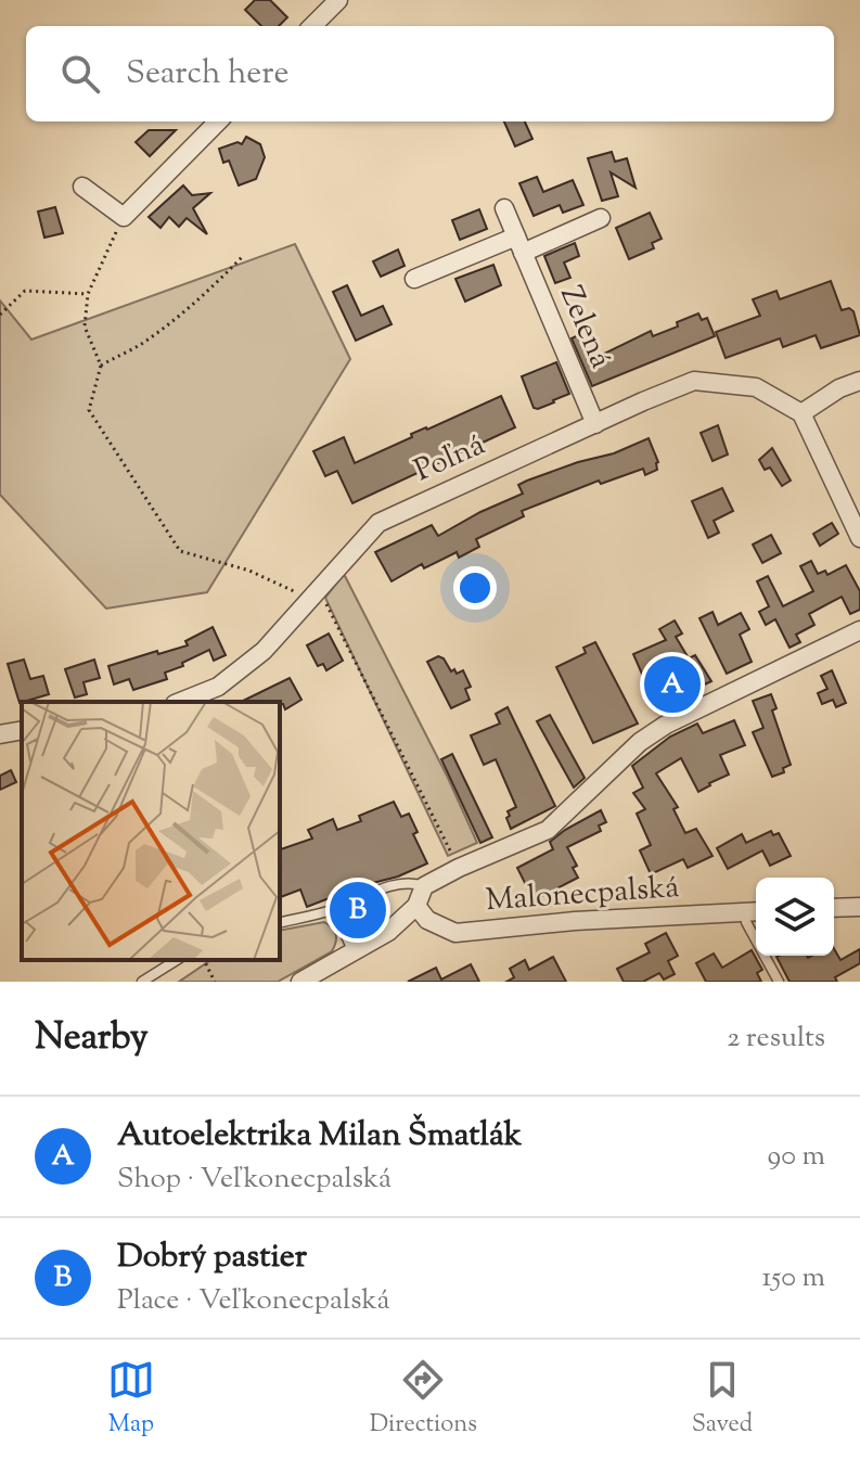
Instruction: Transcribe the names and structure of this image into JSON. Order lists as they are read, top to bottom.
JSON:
{
  "streets": {
    "street": ["Zelená", "Poľná", "Malonecpalská"]
  },
  "crossings": [
    ["Zelená", "Poľná"]
  ],
  "page": {
    "search": "Search here",
    "pins": ["A", "B"],
    "heading": ["Nearby", "2 results"],
    "list": [
      {
        "mark": "A",
        "name": "Autoelektrika Milan Šmatlák",
        "note": "Shop · Veľkonecpalská",
        "value": "90 m"
      },
      {
        "mark": "B",
        "name": "Dobrý pastier",
        "note": "Place · Veľkonecpalská",
        "value": "150 m"
      }
    ],
    "nav": ["Map", "Directions", "Saved"]
  }
}
